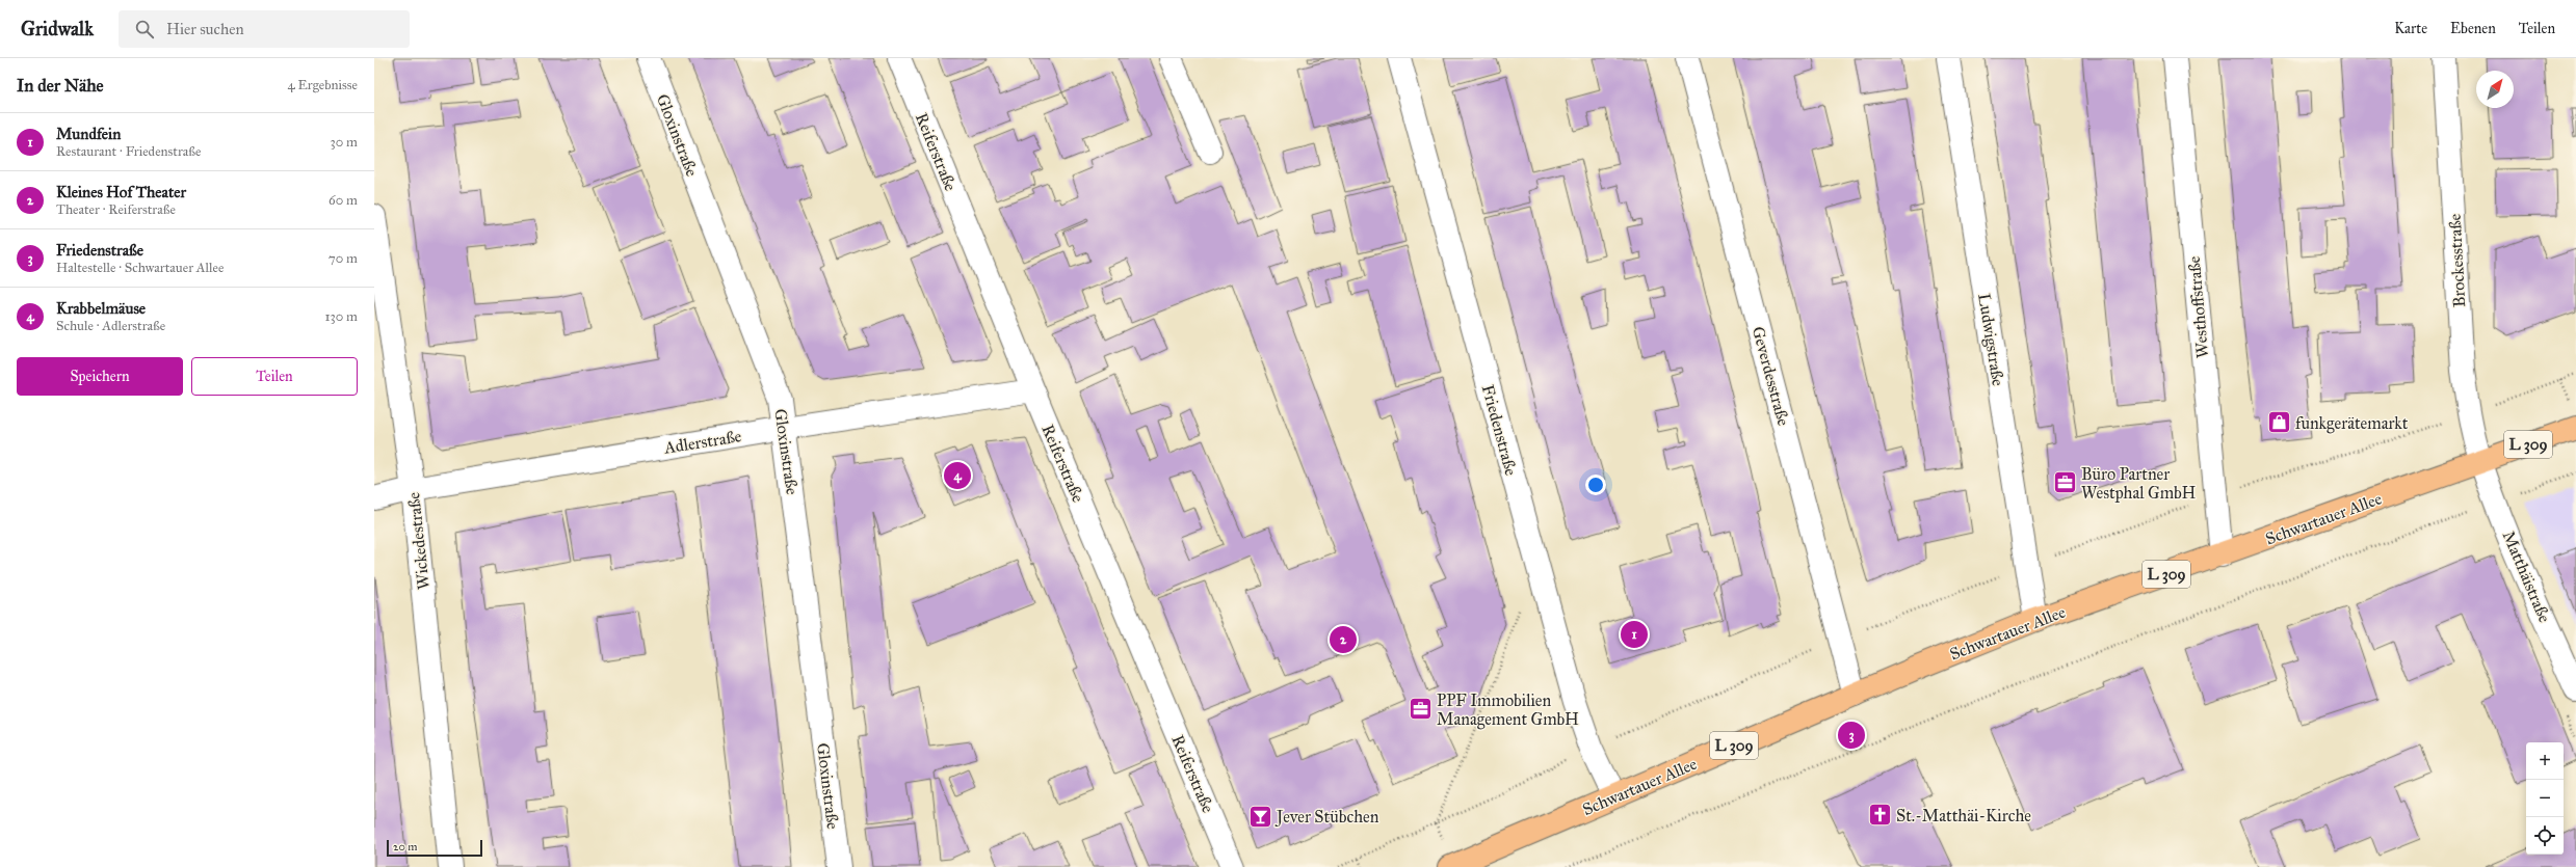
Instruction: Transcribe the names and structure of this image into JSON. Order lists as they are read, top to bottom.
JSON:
{
  "streets": {
    "main road": ["L 309", "Schwartauer Allee"],
    "street": [
      "Gloxinstraße",
      "Reiferstraße",
      "Brockesstraße",
      "Westhoffstraße",
      "Ludwigstraße",
      "Geverdesstraße",
      "Friedenstraße",
      "Adlerstraße",
      "Wickedestraße",
      "Matthäistraße"
    ]
  },
  "crossings": [
    ["Gloxinstraße", "Adlerstraße"],
    ["Reiferstraße", "Adlerstraße"],
    ["Brockesstraße", "Schwartauer Allee"],
    ["Brockesstraße", "Matthäistraße"],
    ["Westhoffstraße", "Schwartauer Allee"],
    ["Ludwigstraße", "Schwartauer Allee"],
    ["Geverdesstraße", "Schwartauer Allee"],
    ["Friedenstraße", "Schwartauer Allee"],
    ["Adlerstraße", "Wickedestraße"],
    ["Schwartauer Allee", "Matthäistraße"]
  ],
  "places": {
    "shop": ["funkgerätemarkt"],
    "office": ["Büro Partner Westphal GmbH", "PPF Immobilien Management GmbH"],
    "church": ["St.-Matthäi-Kirche"],
    "bar": ["Jever Stübchen"]
  },
  "scale_bar": "20 m",
  "north": "top right",
  "page": {
    "header": "Gridwalk",
    "search": "Hier suchen",
    "nav": ["Karte", "Ebenen", "Teilen"],
    "heading": ["In der Nähe", "4 Ergebnisse"],
    "list": [
      {
        "mark": "1",
        "name": "Mundfein",
        "note": "Restaurant · Friedenstraße",
        "value": "30 m"
      },
      {
        "mark": "2",
        "name": "Kleines Hof Theater",
        "note": "Theater · Reiferstraße",
        "value": "60 m"
      },
      {
        "mark": "3",
        "name": "Friedenstraße",
        "note": "Haltestelle · Schwartauer Allee",
        "value": "70 m"
      },
      {
        "mark": "4",
        "name": "Krabbelmäuse",
        "note": "Schule · Adlerstraße",
        "value": "130 m"
      }
    ],
    "buttons": ["Speichern", "Teilen"],
    "pins": [
      "4",
      "1",
      "2",
      "3"
    ],
    "map_buttons": ["+", "−"],
    "scale": "20 m"
  }
}
